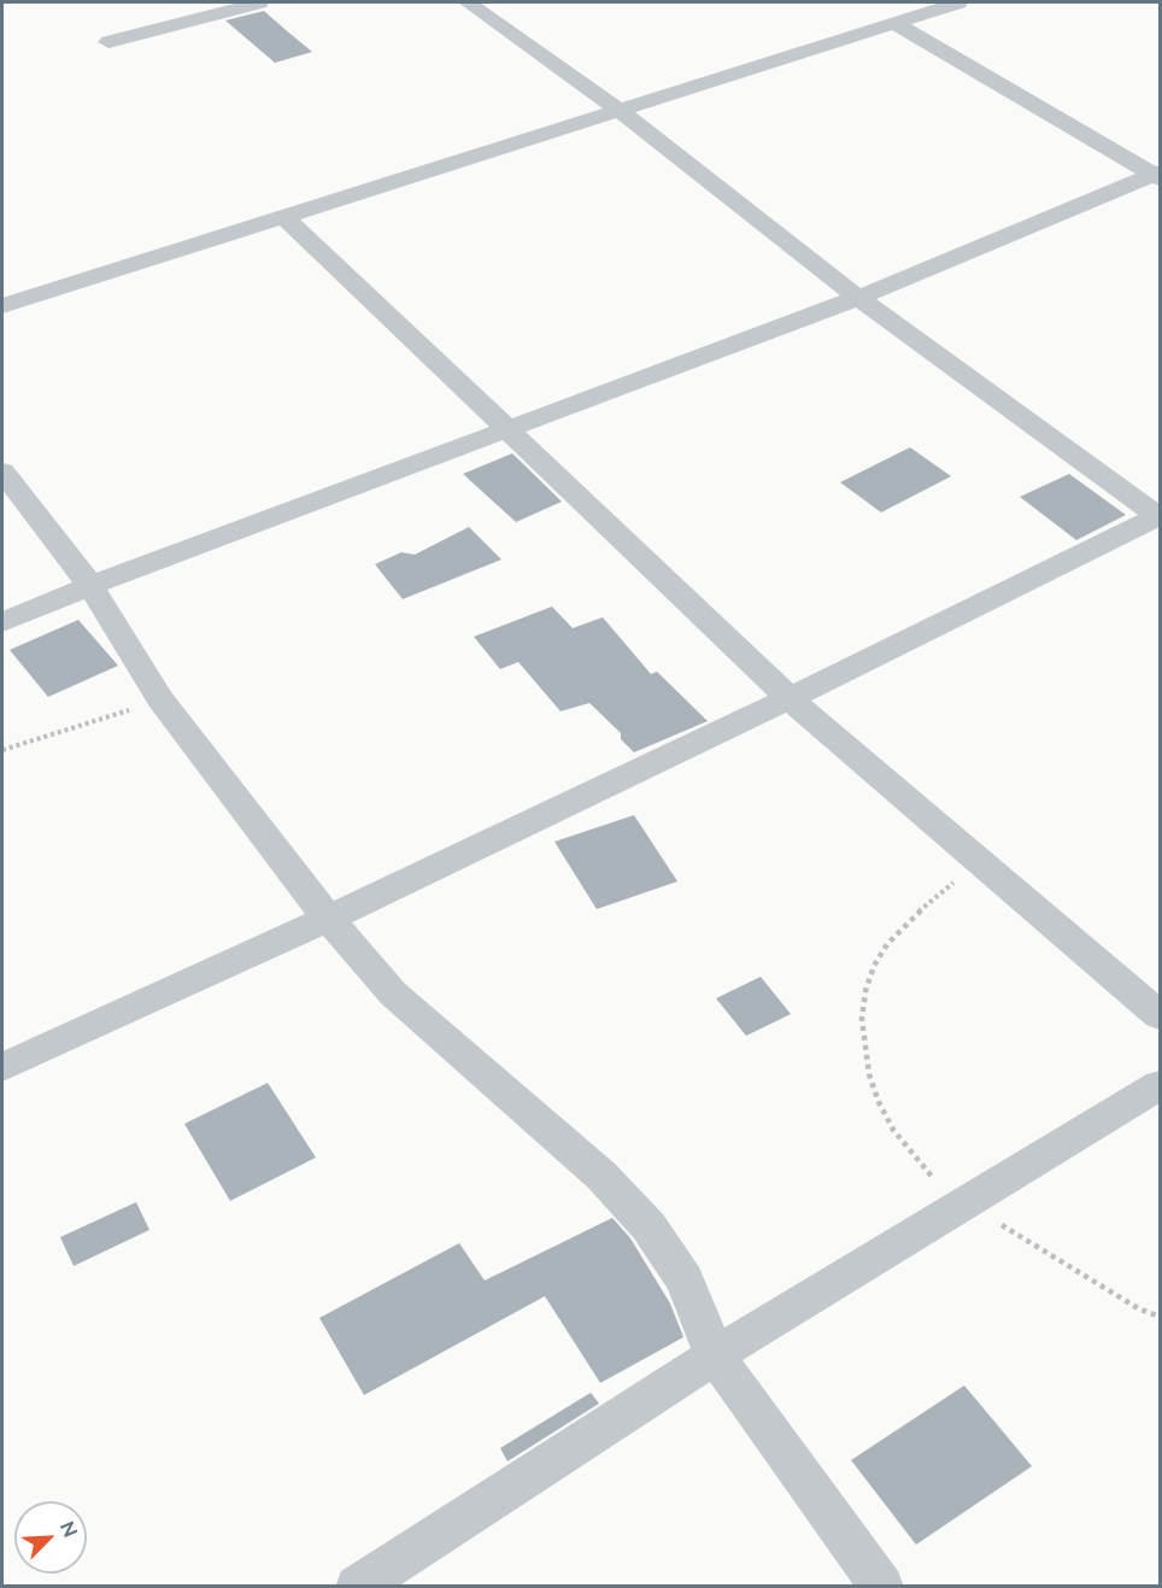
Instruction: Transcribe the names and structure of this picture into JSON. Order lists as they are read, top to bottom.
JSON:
{
  "north": "top right"
}
